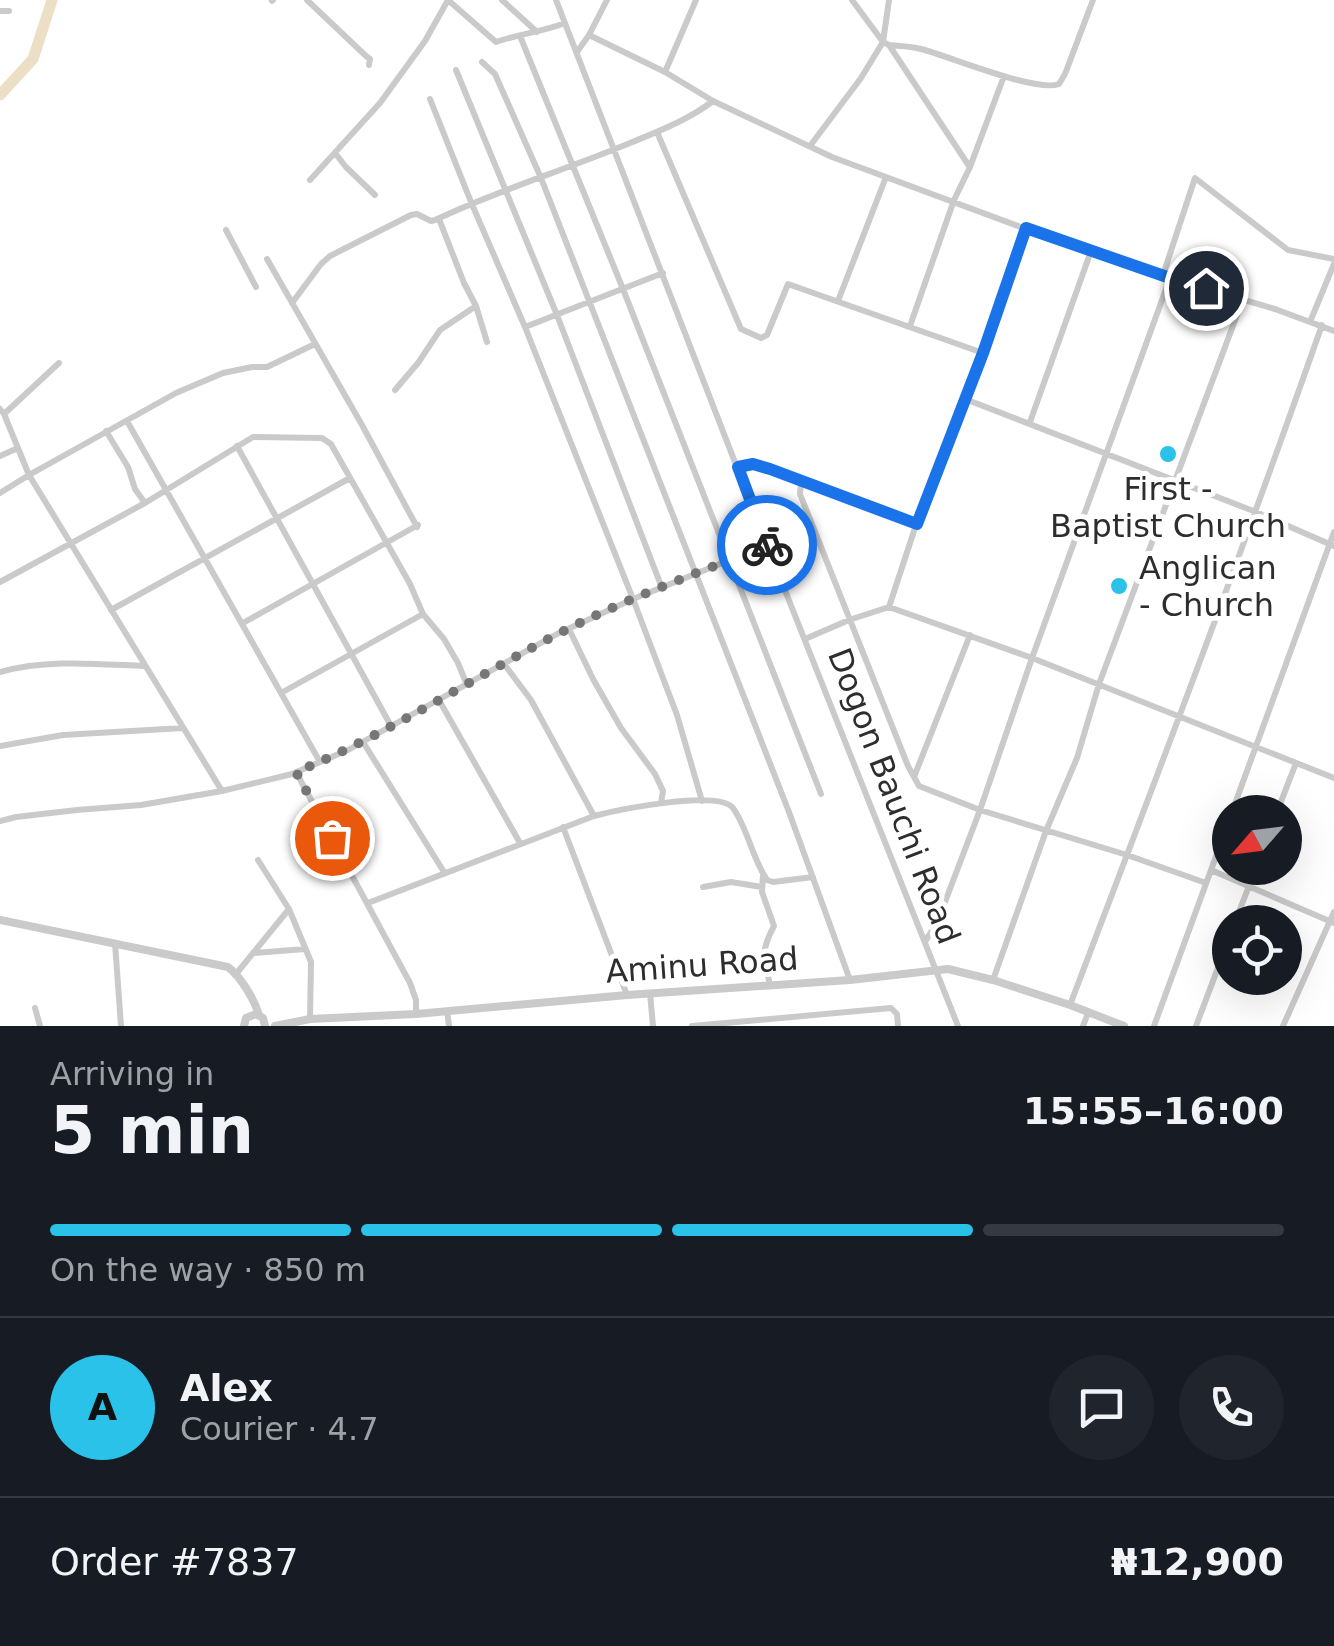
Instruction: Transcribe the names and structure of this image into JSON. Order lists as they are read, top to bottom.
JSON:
{
  "streets": {
    "street": ["Dogon Bauchi Road", "Aminu Road"]
  },
  "crossings": [
    ["Dogon Bauchi Road", "Aminu Road"]
  ],
  "places": ["First - Baptist Church", "Anglican - Church"],
  "north": "bottom left",
  "page": {
    "heading": ["5 min", "Arriving in", "15:55–16:00"],
    "panel": [
      "Alex",
      "Courier · 4.7",
      "Order #7837",
      "₦12,900"
    ],
    "bar": "On the way · 850 m",
    "round": "A"
  }
}
